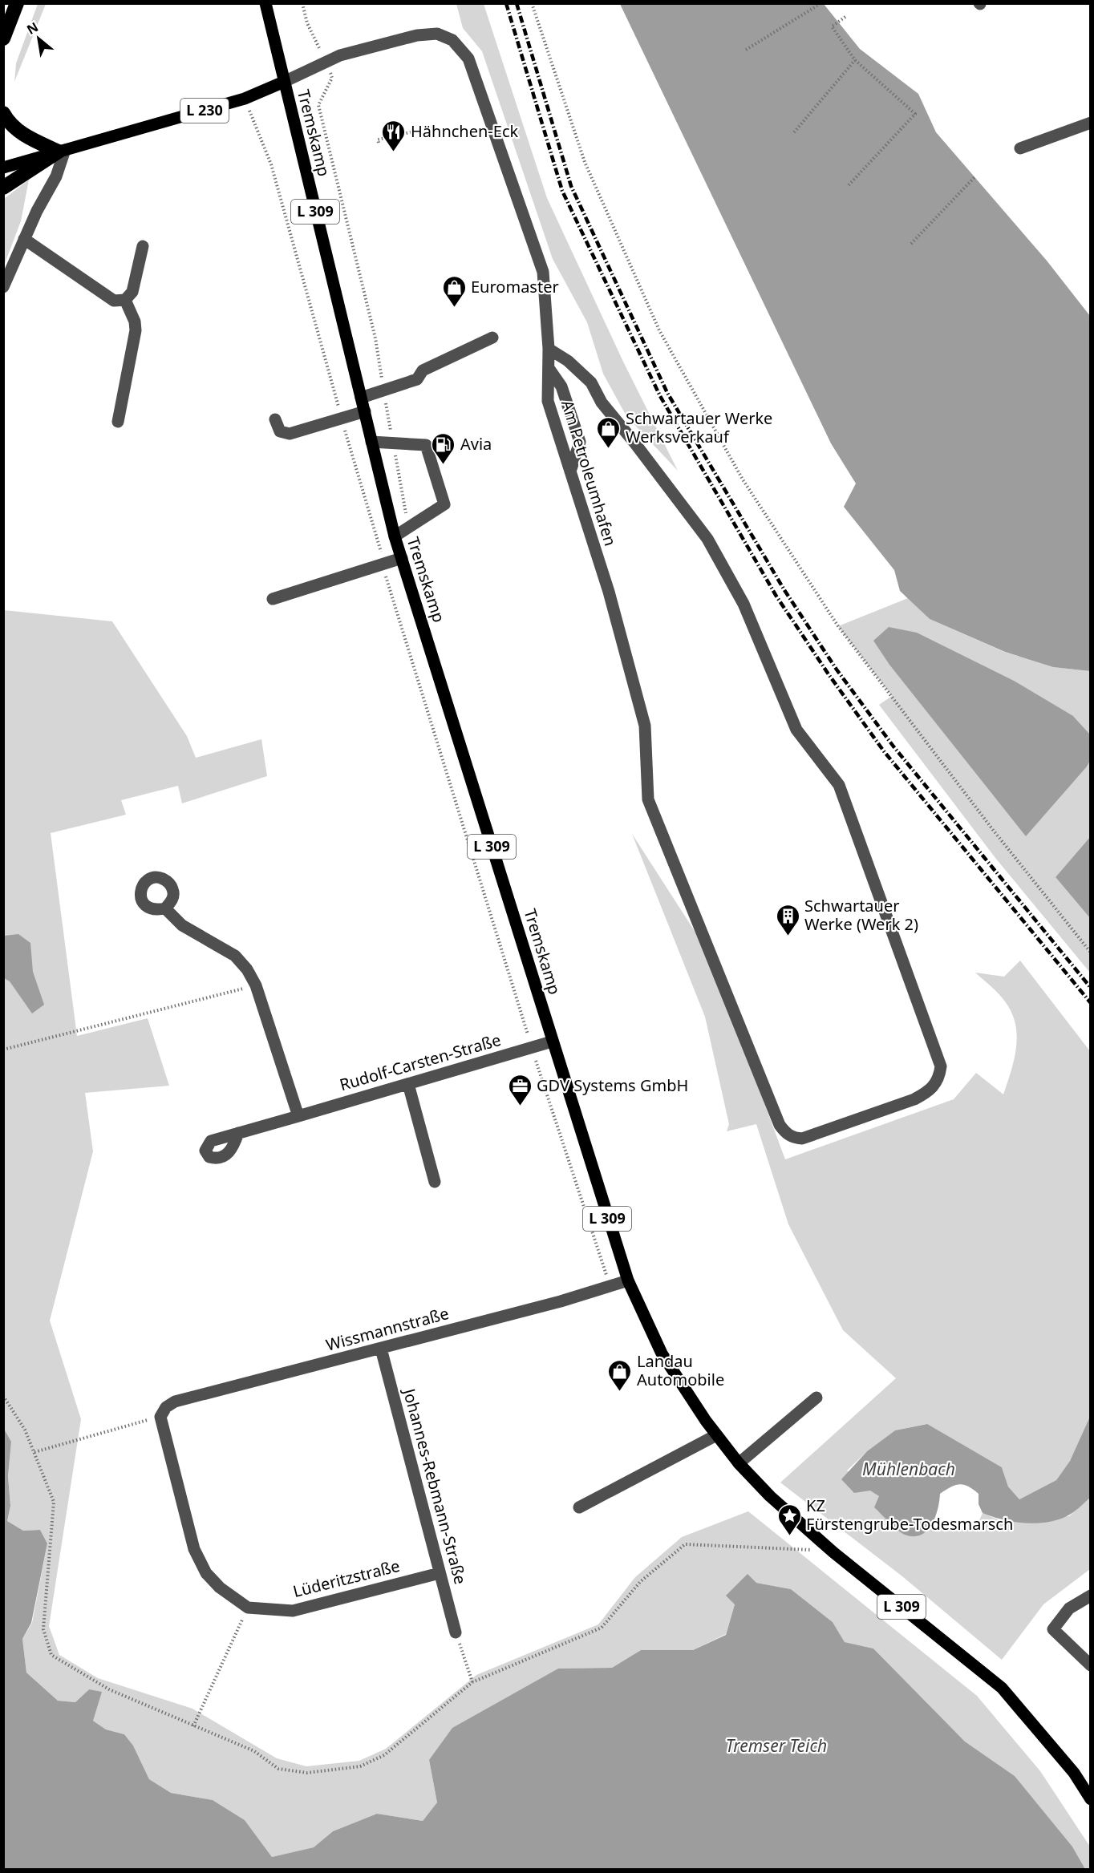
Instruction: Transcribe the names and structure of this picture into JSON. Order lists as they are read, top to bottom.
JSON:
{
  "streets": {
    "main road": ["L 230", "Tremskamp", "L 309"],
    "street": [
      "Am Petroleumhafen",
      "Rudolf-Carsten-Straße",
      "Wissmannstraße",
      "Johannes-Rebmann-Straße",
      "Lüderitzstraße"
    ]
  },
  "crossings": [
    ["L 230", "Tremskamp"],
    ["L 230", "Am Petroleumhafen"],
    ["Tremskamp", "L 309"],
    ["Tremskamp", "Am Petroleumhafen"],
    ["Tremskamp", "Rudolf-Carsten-Straße"],
    ["Tremskamp", "Wissmannstraße"],
    ["L 309", "Wissmannstraße"],
    ["Wissmannstraße", "Johannes-Rebmann-Straße"],
    ["Johannes-Rebmann-Straße", "Lüderitzstraße"]
  ],
  "water": ["Mühlenbach", "Tremser Teich"],
  "places": {
    "restaurant": ["Hähnchen-Eck"],
    "shop": ["Euromaster", "Schwartauer Werke Werksverkauf", "Landau Automobile"],
    "fuel station": ["Avia"],
    "building": ["Schwartauer Werke (Werk 2)"],
    "office": ["GDV Systems GmbH"],
    "place": ["KZ Fürstengrube-Todesmarsch"]
  },
  "north": "top left"
}
